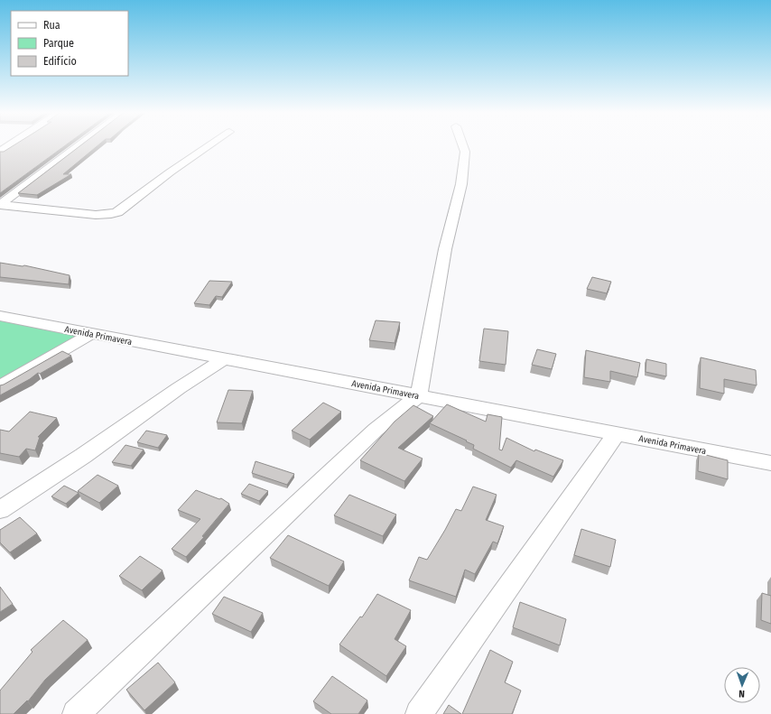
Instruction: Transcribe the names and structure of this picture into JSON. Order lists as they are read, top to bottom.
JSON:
{
  "streets": {
    "street": ["Avenida Primavera"]
  },
  "legend": ["Rua", "Parque", "Edifício"],
  "north": "bottom"
}
